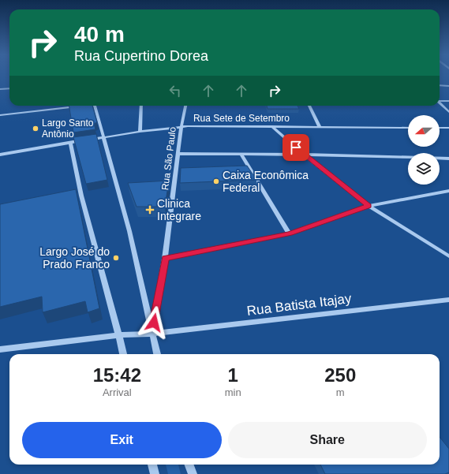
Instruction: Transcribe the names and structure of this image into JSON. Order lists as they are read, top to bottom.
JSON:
{
  "streets": {
    "street": ["Rua Sete de Setembro", "Rua São Paulo", "Rua Batista Itajay"]
  },
  "crossings": [
    ["Rua Sete de Setembro", "Rua São Paulo"],
    ["Rua São Paulo", "Rua Batista Itajay"]
  ],
  "places": {
    "other": ["Largo Santo Antônio", "Caixa Econômica Federal", "Largo José do Prado Franco"],
    "health": ["Clinica Integrare"]
  },
  "north": "left",
  "page": {
    "turn": ["40 m", "Rua Cupertino Dorea"],
    "eta": [
      "15:42",
      "Arrival",
      "1",
      "min",
      "250",
      "m"
    ],
    "buttons": ["Exit", "Share"]
  }
}
